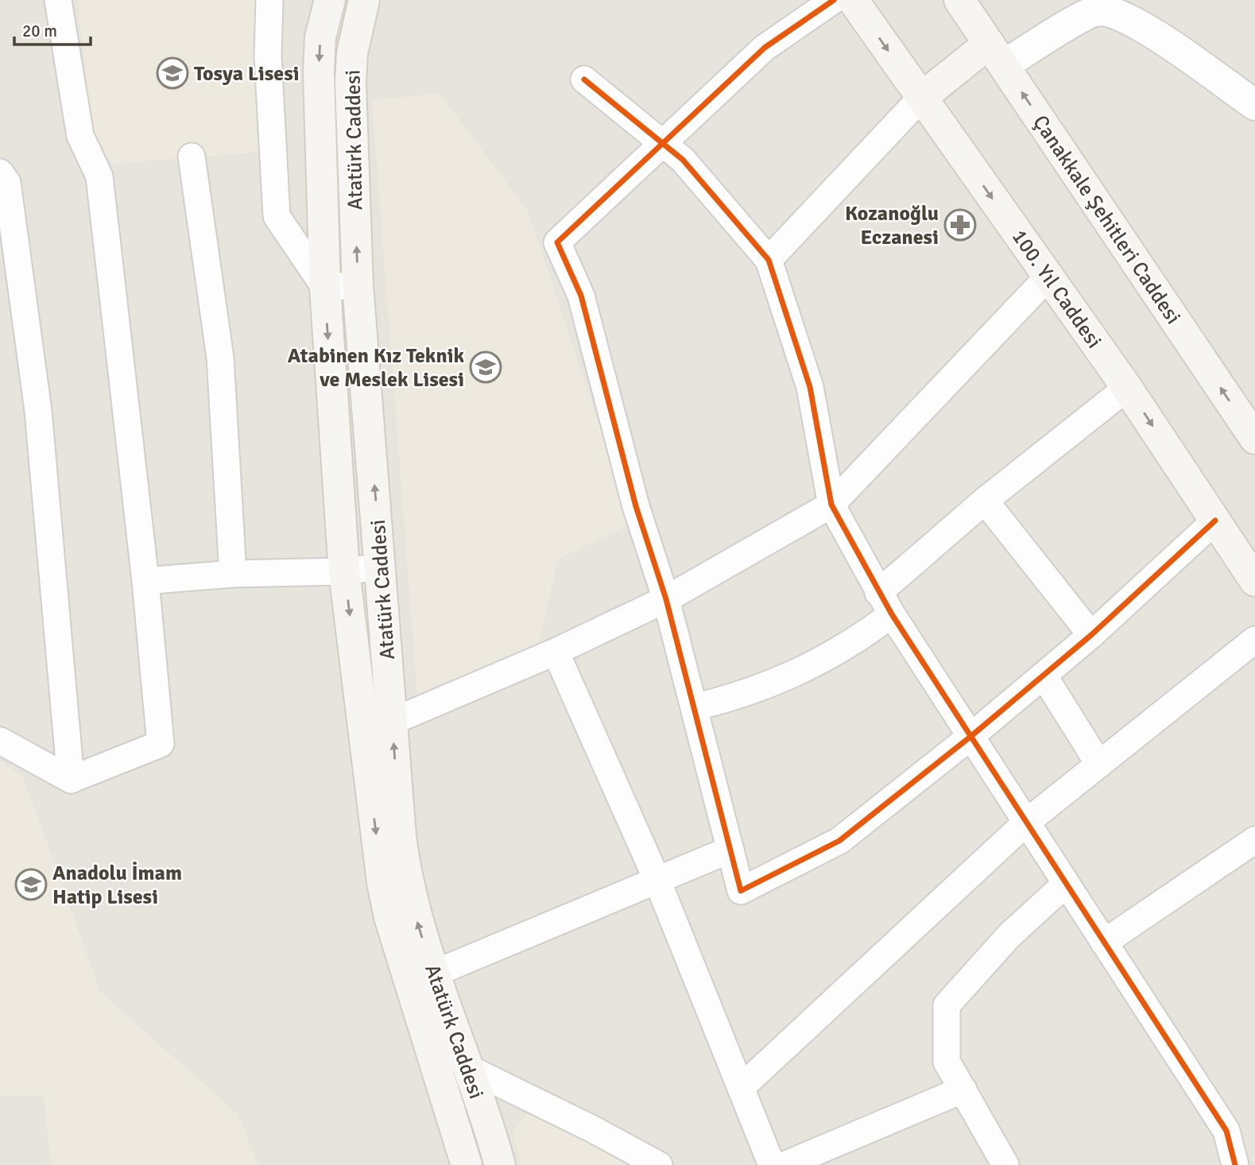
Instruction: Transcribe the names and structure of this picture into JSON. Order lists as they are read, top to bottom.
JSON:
{
  "streets": {
    "main road": ["Atatürk Caddesi", "Çanakkale Şehitleri Caddesi", "100. Yıl Caddesi"]
  },
  "one_way": ["Çanakkale Şehitleri Caddesi", "100. Yıl Caddesi"],
  "places": {
    "school or university": ["Tosya Lisesi", "Atabinen Kız Teknik ve Meslek Lisesi", "Anadolu İmam Hatip Lisesi"],
    "pharmacy": ["Kozanoğlu Eczanesi"]
  },
  "scale_bar": "20 m"
}
